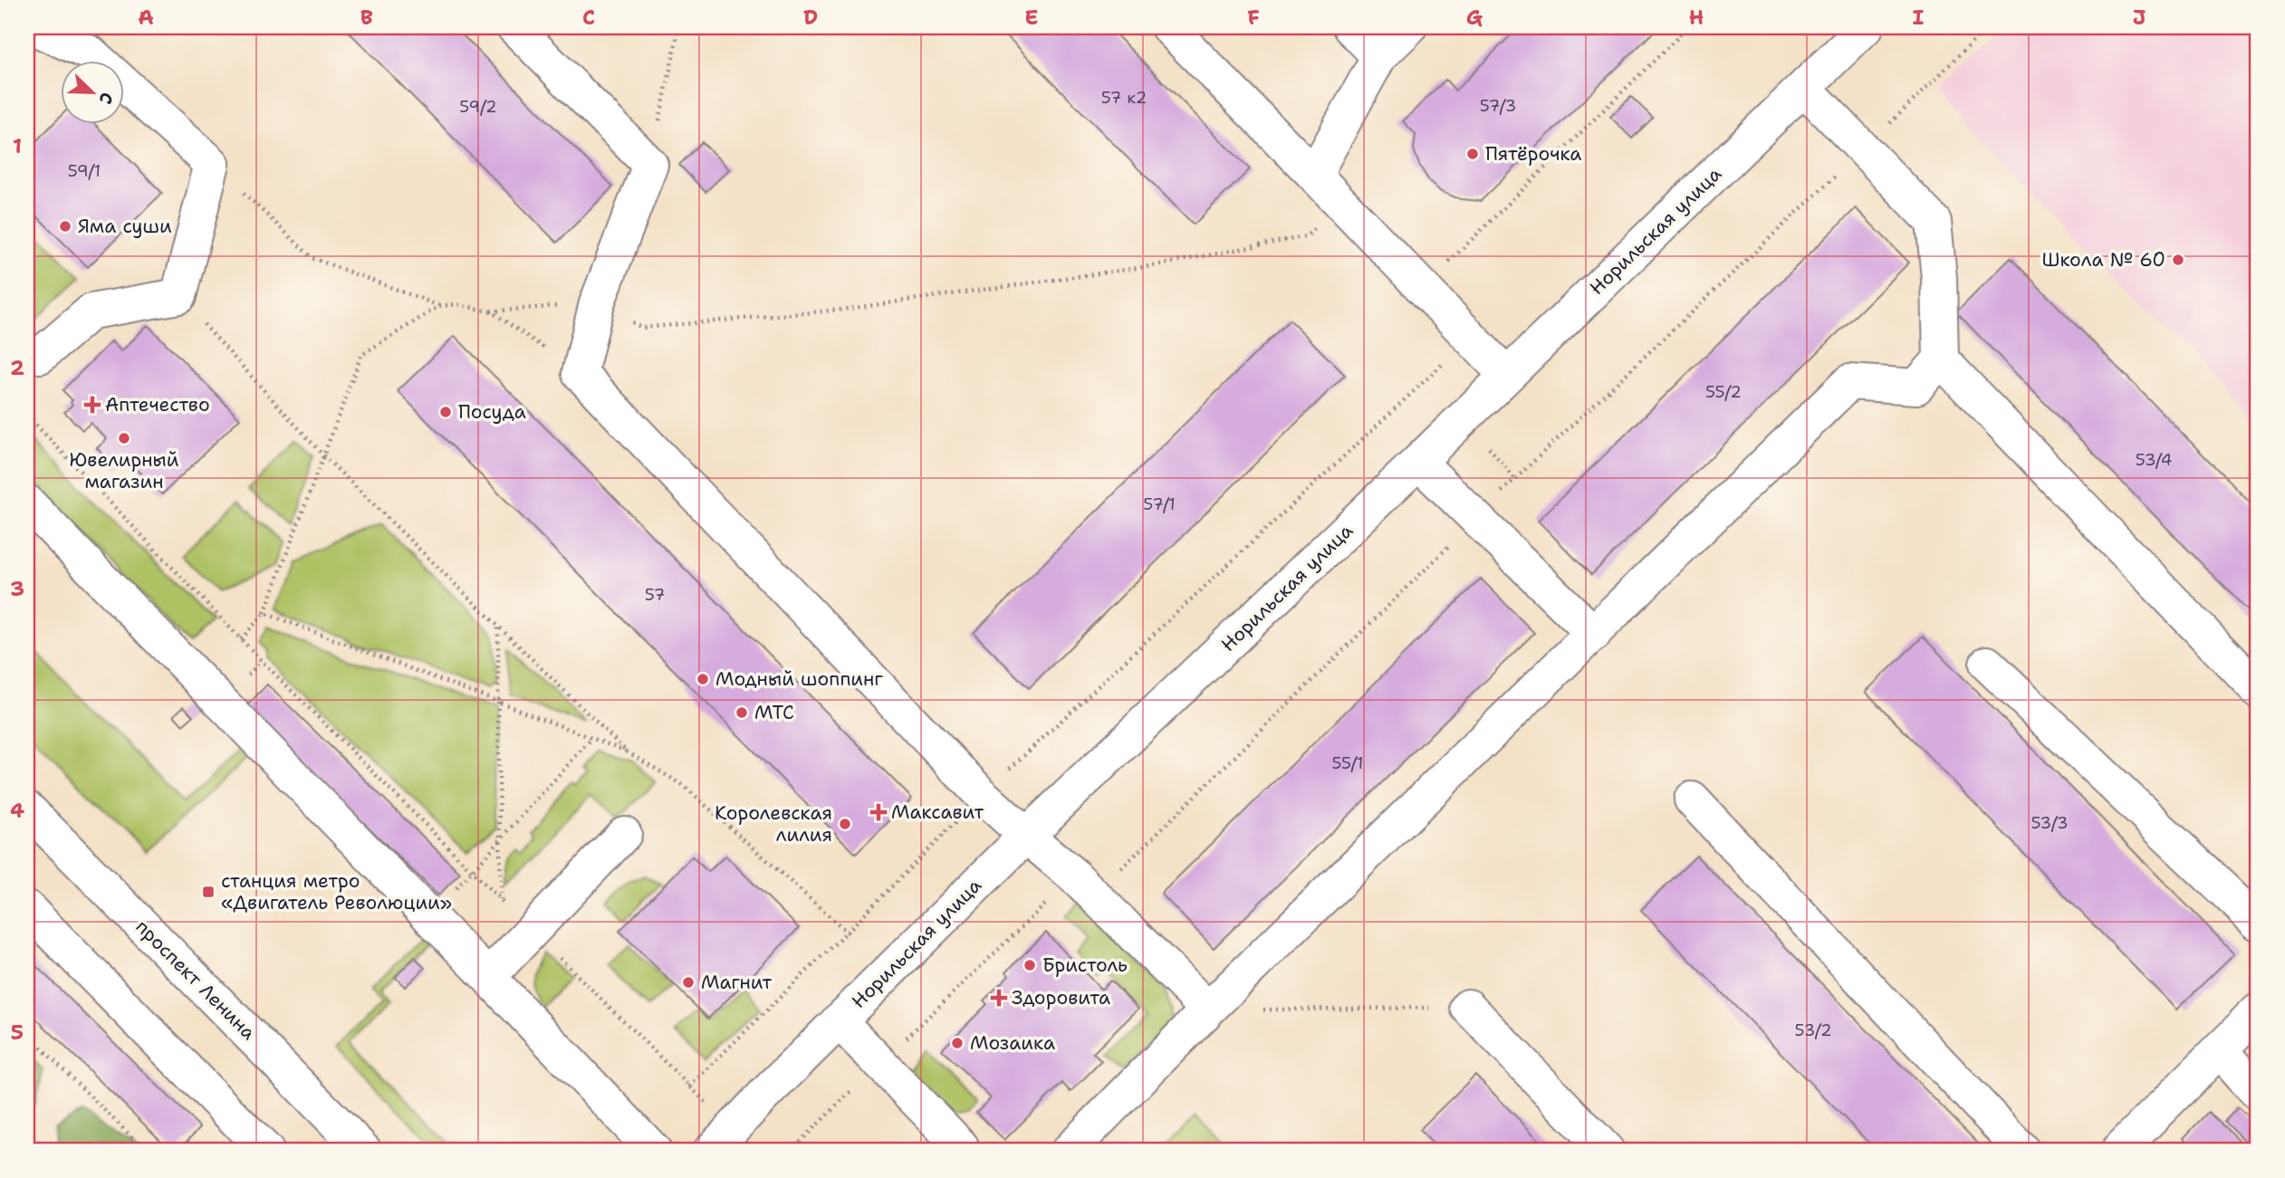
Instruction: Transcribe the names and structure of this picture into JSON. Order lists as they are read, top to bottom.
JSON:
{
  "streets": {
    "street": ["Норильская улица", "проспект Ленина"]
  },
  "places": {
    "other": [
      "Пятёрочка",
      "Яма суши",
      "Школа № 60",
      "Посуда",
      "Ювелирный магазин",
      "Модный шоппинг",
      "МТС",
      "Королевская лилия",
      "Бристоль",
      "Магнит",
      "Мозаика"
    ],
    "health": ["Аптечество", "Максавит", "Здоровита"],
    "transit": ["станция метро «Двигатель Революции»"]
  },
  "house_numbers": [
    "57 к2",
    "57/3",
    "59/2",
    "59/1",
    "55/2",
    "53/4",
    "57/1",
    "57",
    "55/1",
    "53/3",
    "53/2"
  ],
  "north": "bottom right",
  "grid": {
    "columns": [
      "A",
      "B",
      "C",
      "D",
      "E",
      "F",
      "G",
      "H",
      "I",
      "J"
    ],
    "rows": [
      "1",
      "2",
      "3",
      "4",
      "5"
    ]
  }
}
